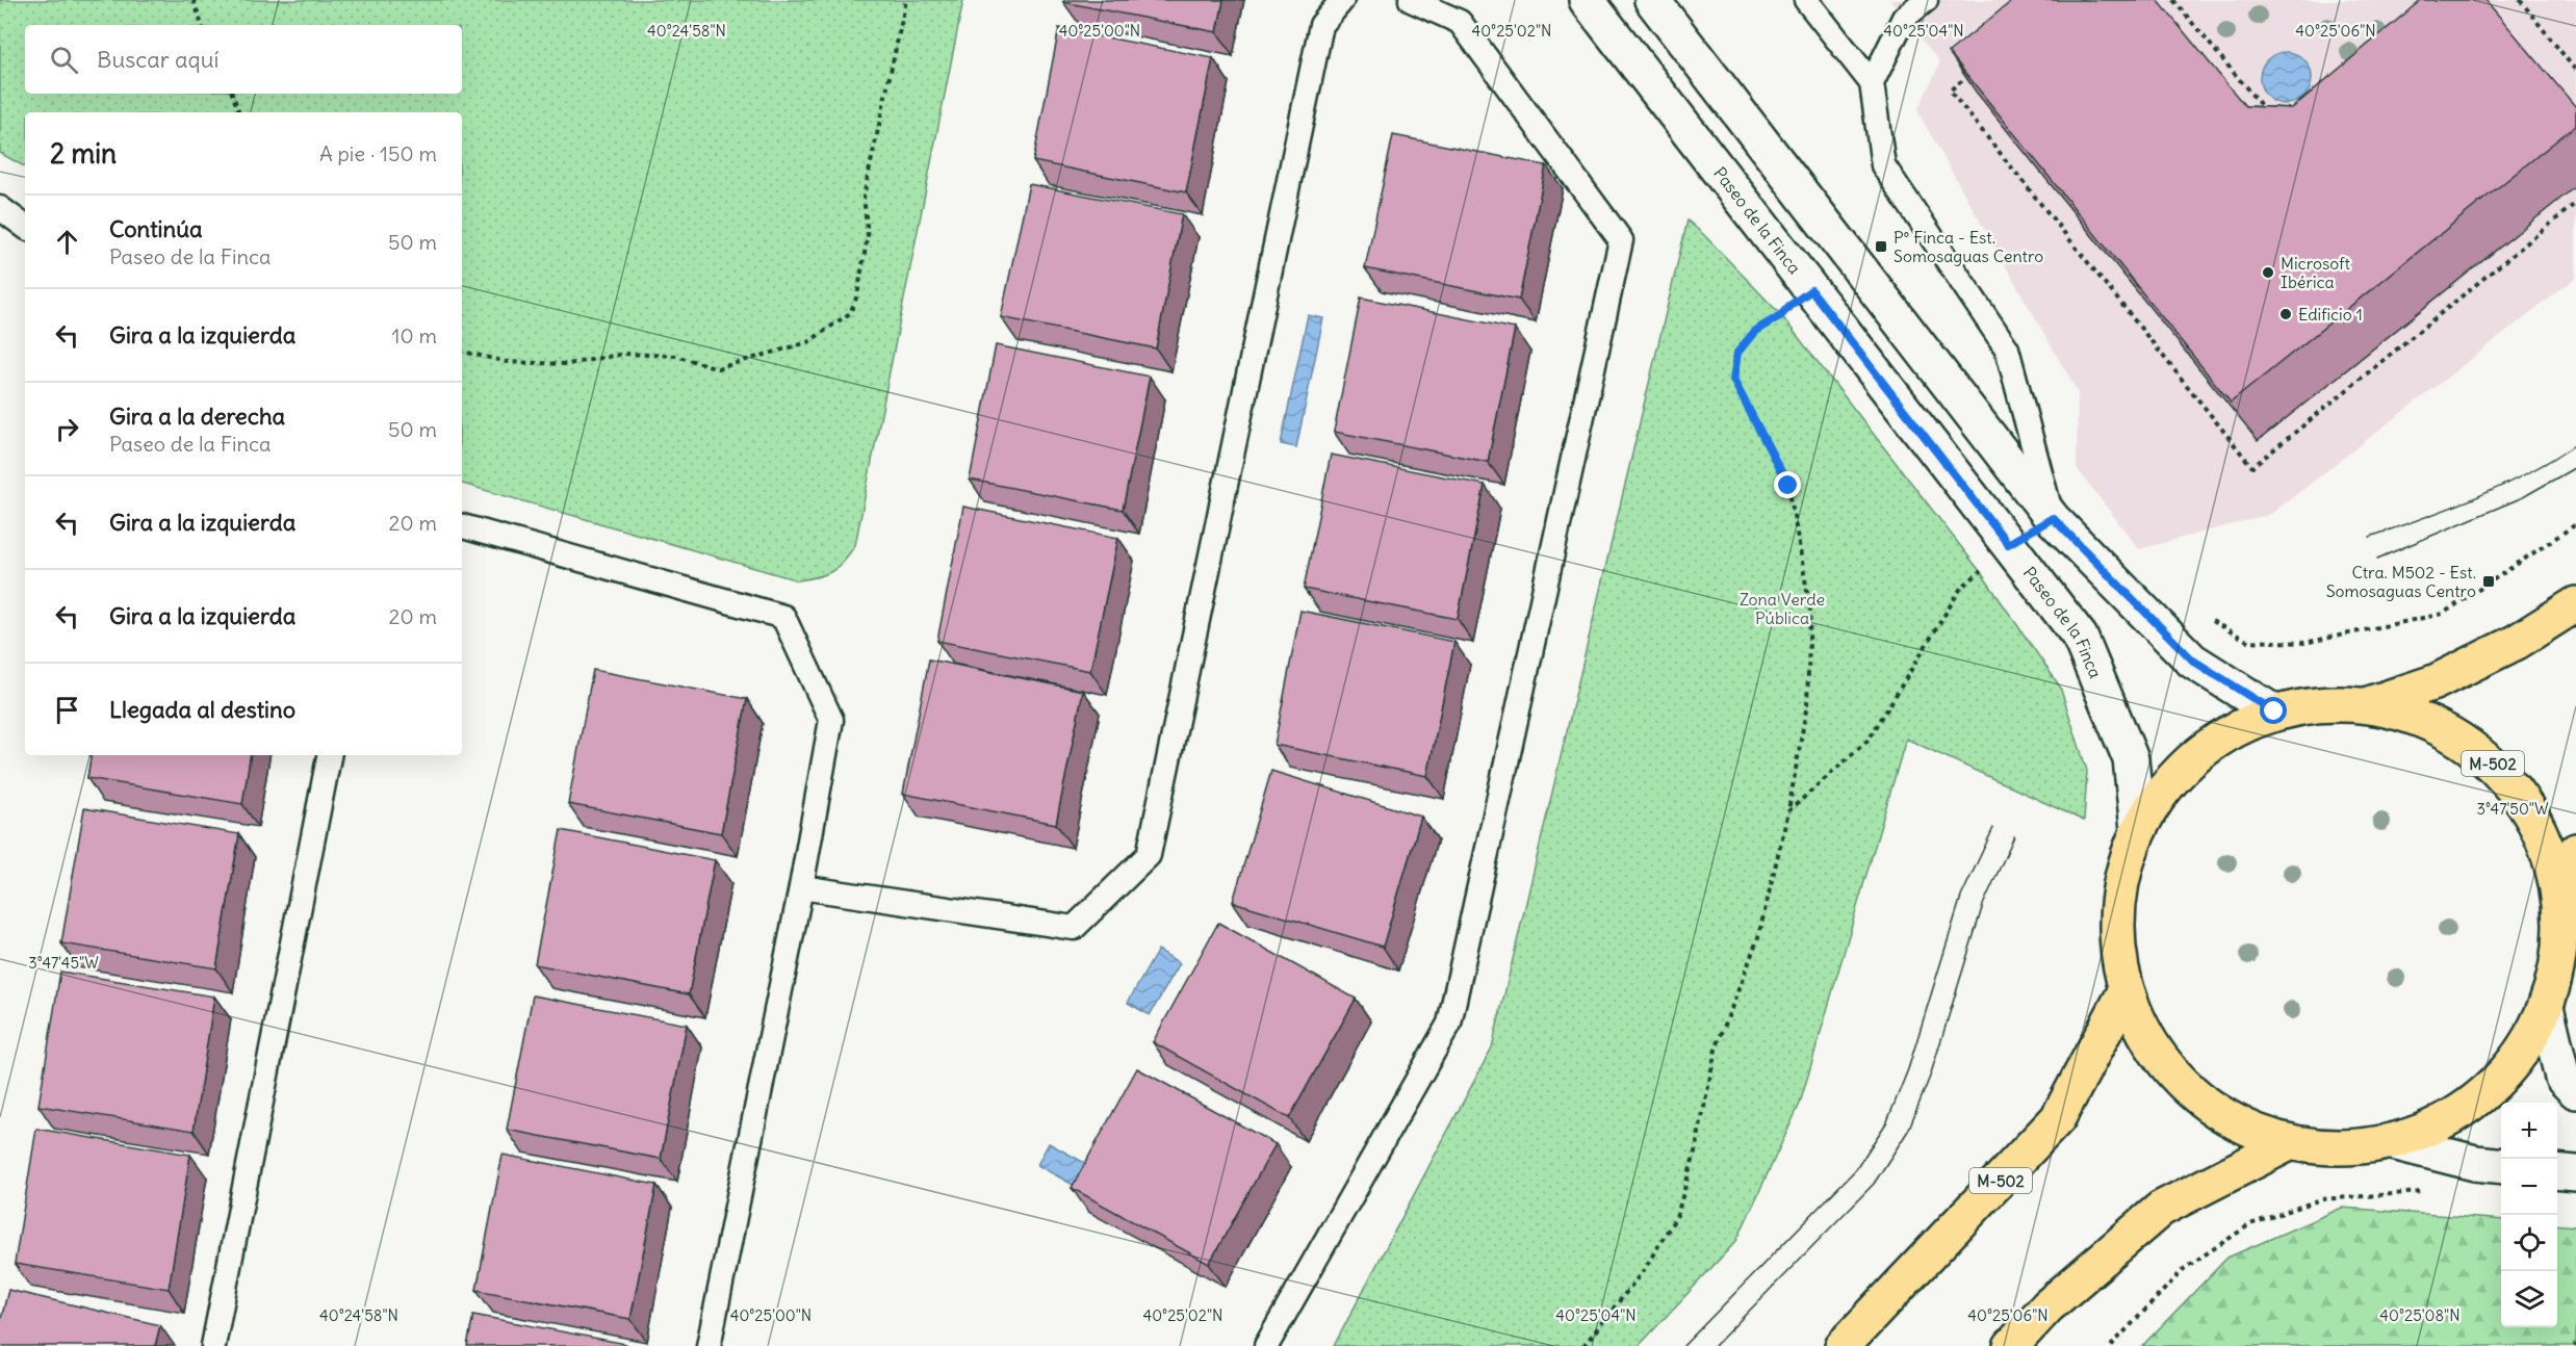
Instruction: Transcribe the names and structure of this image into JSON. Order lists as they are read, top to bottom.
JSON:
{
  "streets": {
    "highway": ["M-502"],
    "street": ["Paseo de la Finca"]
  },
  "crossings": [
    ["Paseo de la Finca", "M-502"]
  ],
  "parks": ["Zona Verde Pública"],
  "places": {
    "transit": ["Pº Finca - Est. Somosaguas Centro", "Ctra. M502 - Est. Somosaguas Centro"],
    "other": ["Microsoft Ibérica", "Edificio 1"]
  },
  "page": {
    "search": "Buscar aquí",
    "heading": ["2 min", "A pie · 150 m"],
    "list": [
      ["Continúa", "Paseo de la Finca", "50 m"],
      ["Gira a la izquierda", "10 m"],
      ["Gira a la derecha", "Paseo de la Finca", "50 m"],
      ["Gira a la izquierda", "20 m"],
      ["Gira a la izquierda", "20 m"],
      "Llegada al destino"
    ],
    "map_buttons": ["+", "−"]
  },
  "coordinates": [
    "40°24'58\"N",
    "40°25'00\"N",
    "40°25'02\"N",
    "40°25'04\"N",
    "40°25'06\"N",
    "3°47'50\"W",
    "3°47'45\"W",
    "40°25'08\"N"
  ]
}
